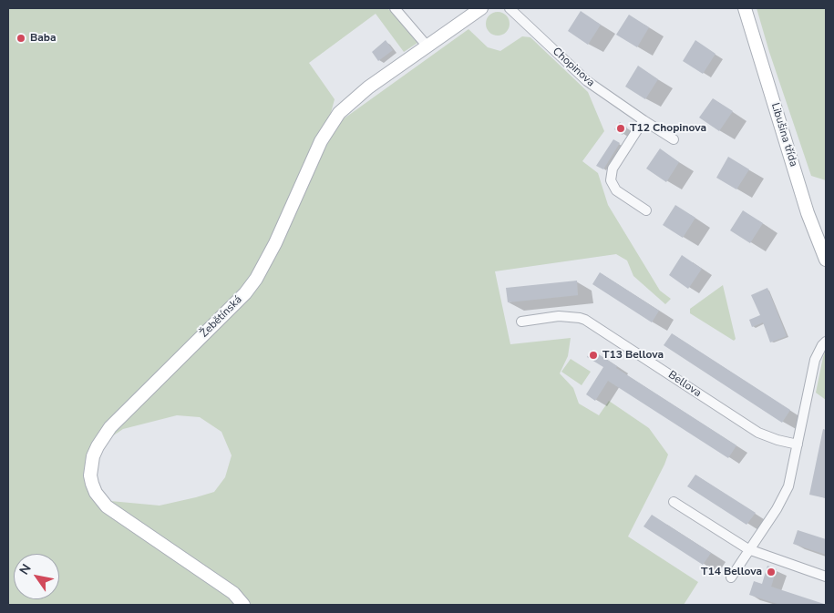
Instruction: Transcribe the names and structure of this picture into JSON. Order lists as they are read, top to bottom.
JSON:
{
  "streets": {
    "street": [
      "Chopinova",
      "Libušina třída",
      "Žebětínská",
      "Bellova"
    ]
  },
  "places": [
    "Baba",
    "T12 Chopinova",
    "T13 Bellova",
    "T14 Bellova"
  ],
  "north": "top left"
}
